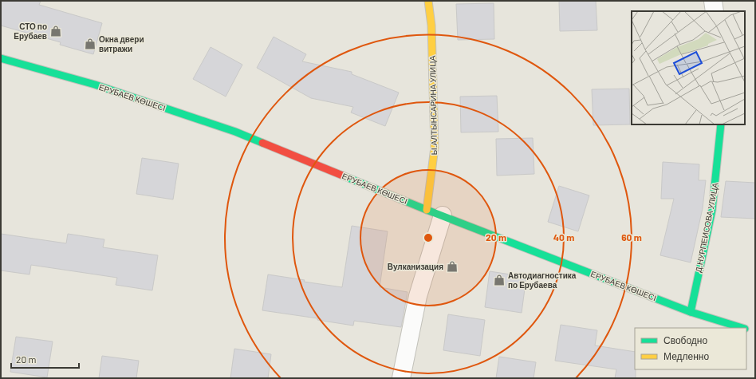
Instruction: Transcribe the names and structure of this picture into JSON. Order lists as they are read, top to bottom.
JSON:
{
  "streets": {
    "main road": ["ЕРУБАЕВ КӨШЕСІ", "Ы.АЛТЫНСАРИНА УЛИЦА", "Д.НУРПЕИСОВА УЛИЦА"]
  },
  "crossings": [
    ["ЕРУБАЕВ КӨШЕСІ", "Ы.АЛТЫНСАРИНА УЛИЦА"],
    ["ЕРУБАЕВ КӨШЕСІ", "Д.НУРПЕИСОВА УЛИЦА"]
  ],
  "places": {
    "shop": [
      "СТО по Ерубаев",
      "Окна двери витражи",
      "Вулканизация",
      "Автодиагностика по Ерубаева"
    ]
  },
  "legend": ["Свободно", "Медленно"],
  "scale_bar": "20 m",
  "rings": ["20 m", "40 m", "60 m"]
}
